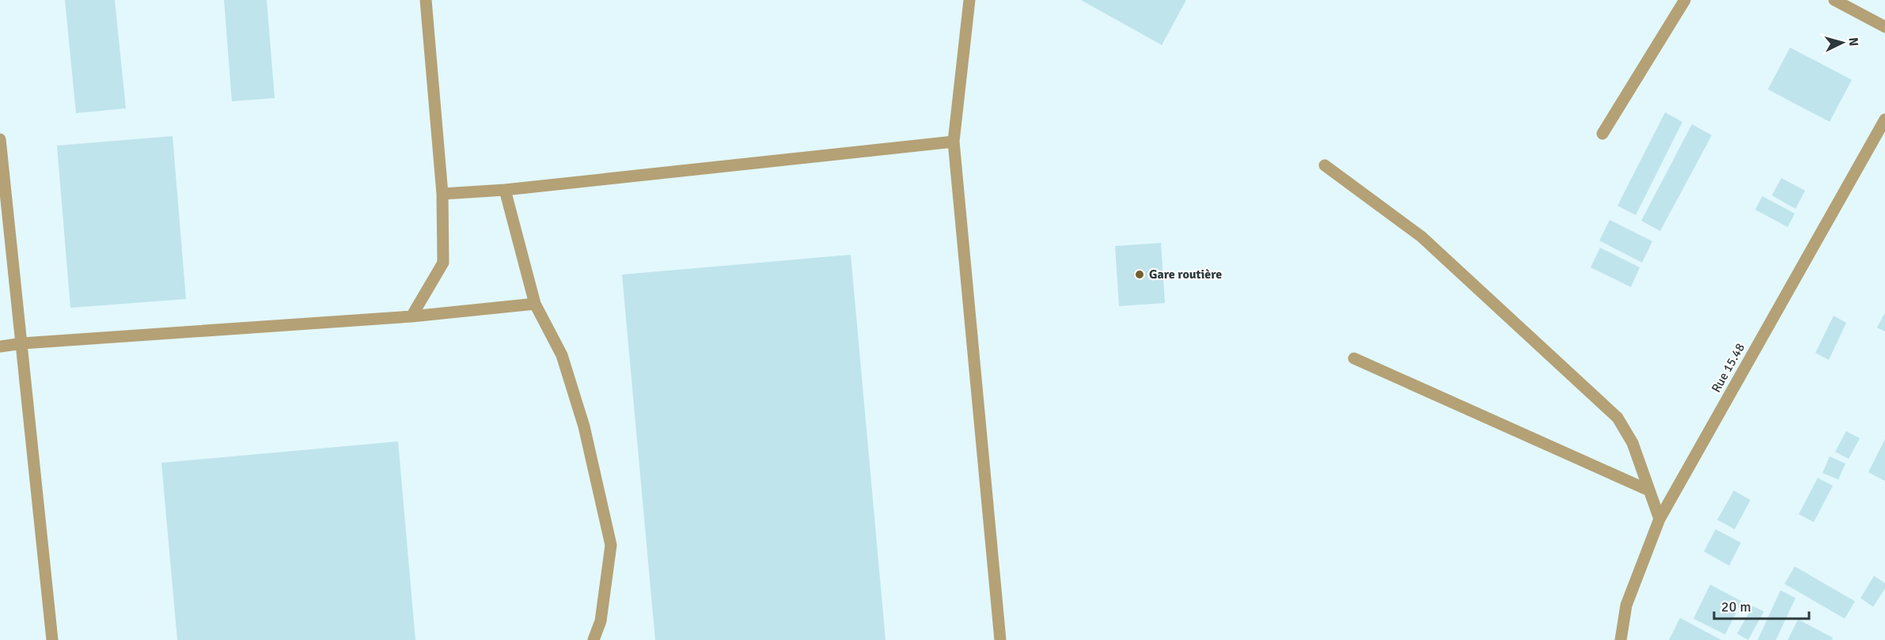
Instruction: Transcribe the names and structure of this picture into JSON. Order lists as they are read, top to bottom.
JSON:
{
  "streets": {
    "street": ["Rue 15.48"]
  },
  "places": ["Gare routière"],
  "scale_bar": "20 m",
  "north": "right"
}
